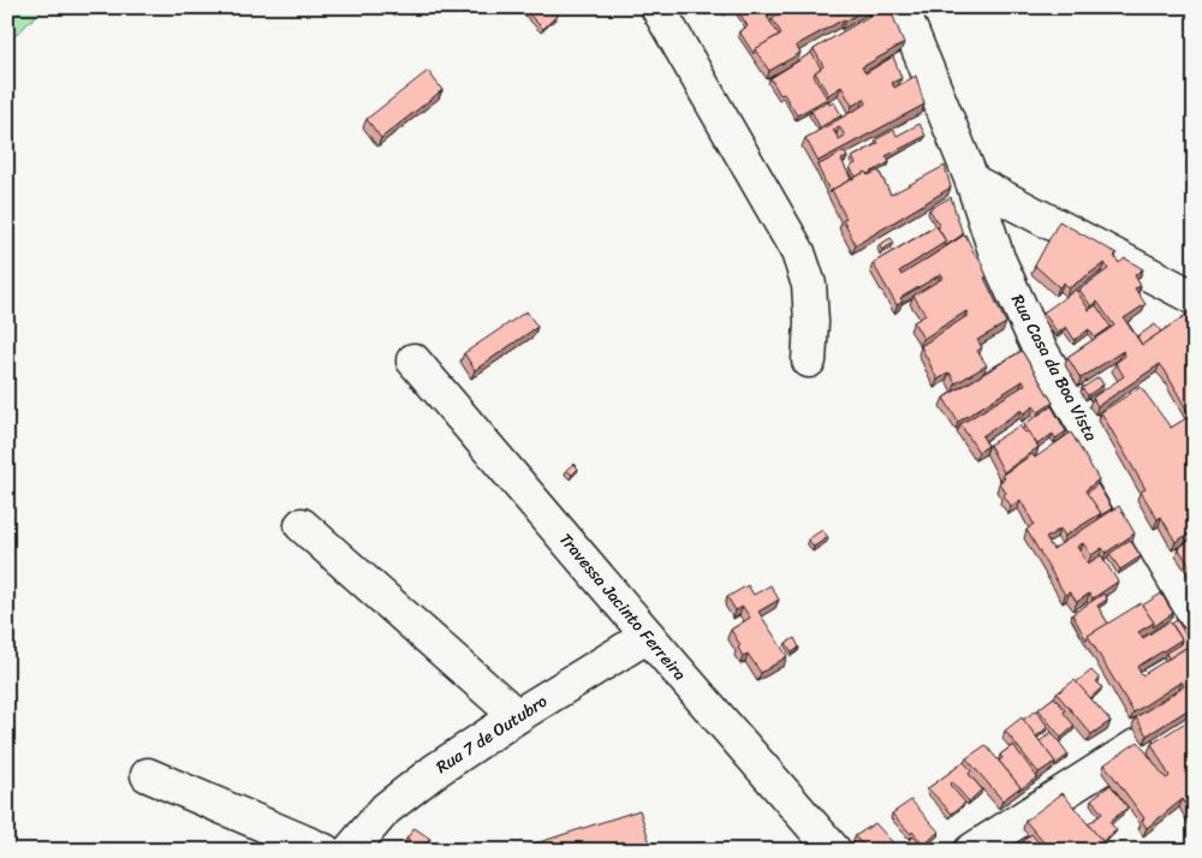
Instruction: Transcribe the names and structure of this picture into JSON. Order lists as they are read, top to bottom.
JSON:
{
  "streets": {
    "street": ["Rua Casa da Boa Vista", "Travessa Jacinto Ferreira", "Rua 7 de Outubro"]
  },
  "crossings": [
    ["Travessa Jacinto Ferreira", "Rua 7 de Outubro"]
  ]
}
